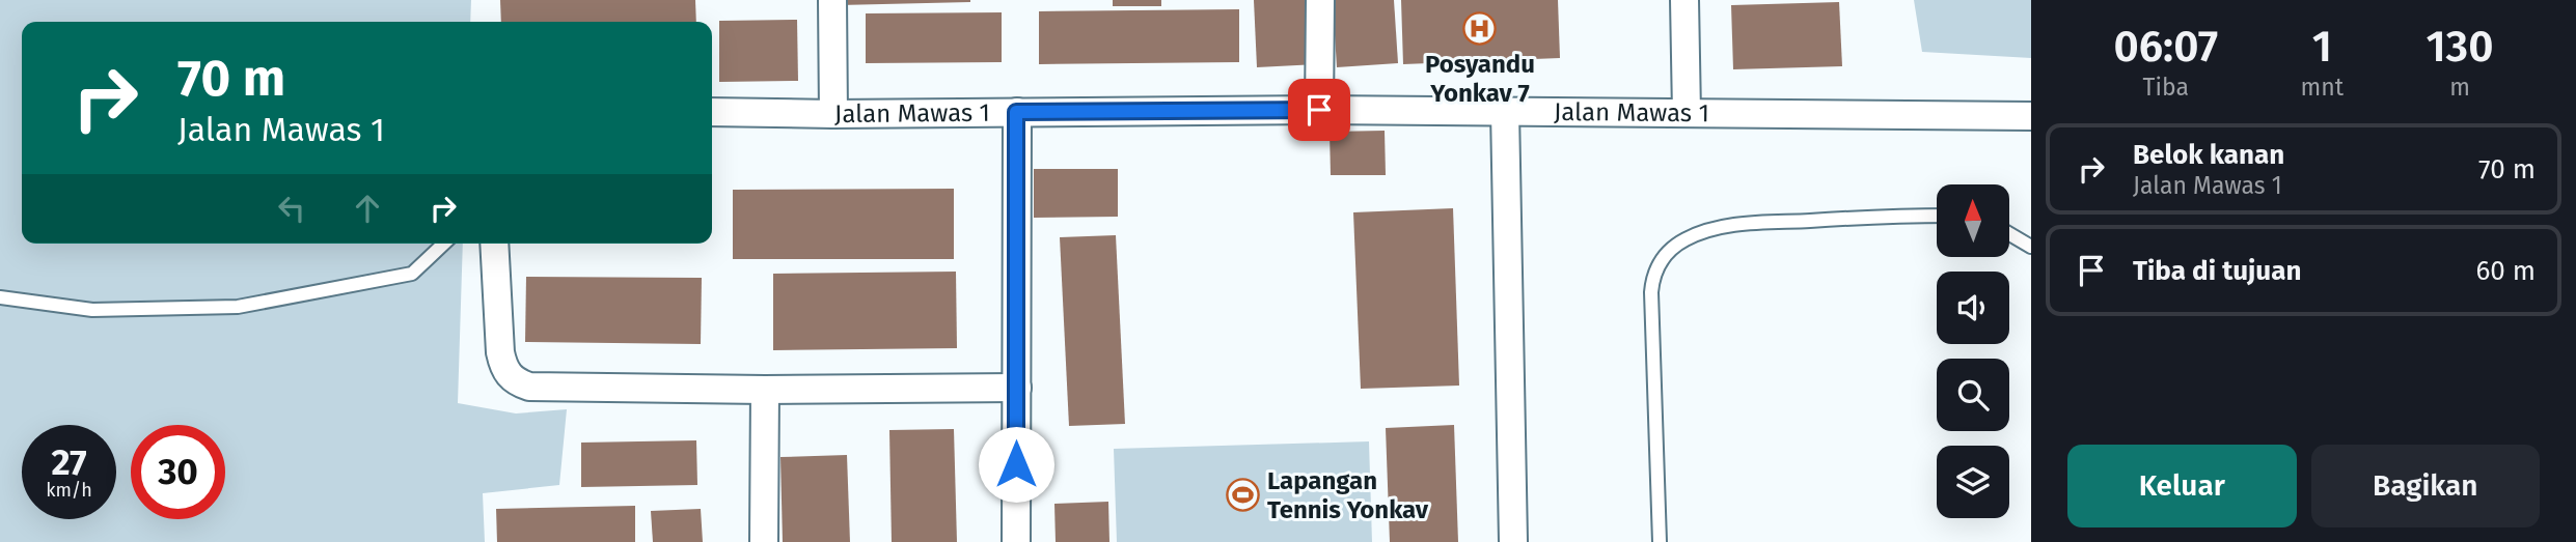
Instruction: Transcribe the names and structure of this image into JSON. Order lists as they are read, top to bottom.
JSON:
{
  "streets": {
    "street": ["Jalan Mawas 1"]
  },
  "places": {
    "hospital": ["Posyandu Yonkav 7"],
    "sports": ["Lapangan Tennis Yonkav"]
  },
  "north": "top",
  "page": {
    "eta": [
      "06:07",
      "Tiba",
      "1",
      "mnt",
      "130",
      "m"
    ],
    "turn": ["70 m", "Jalan Mawas 1"],
    "list": [
      {
        "name": "Belok kanan",
        "note": "Jalan Mawas 1",
        "value": "70 m"
      },
      {
        "name": "Tiba di tujuan",
        "value": "60 m"
      }
    ],
    "speed": "27 km/h",
    "limit": "30",
    "buttons": ["Keluar", "Bagikan"]
  }
}
